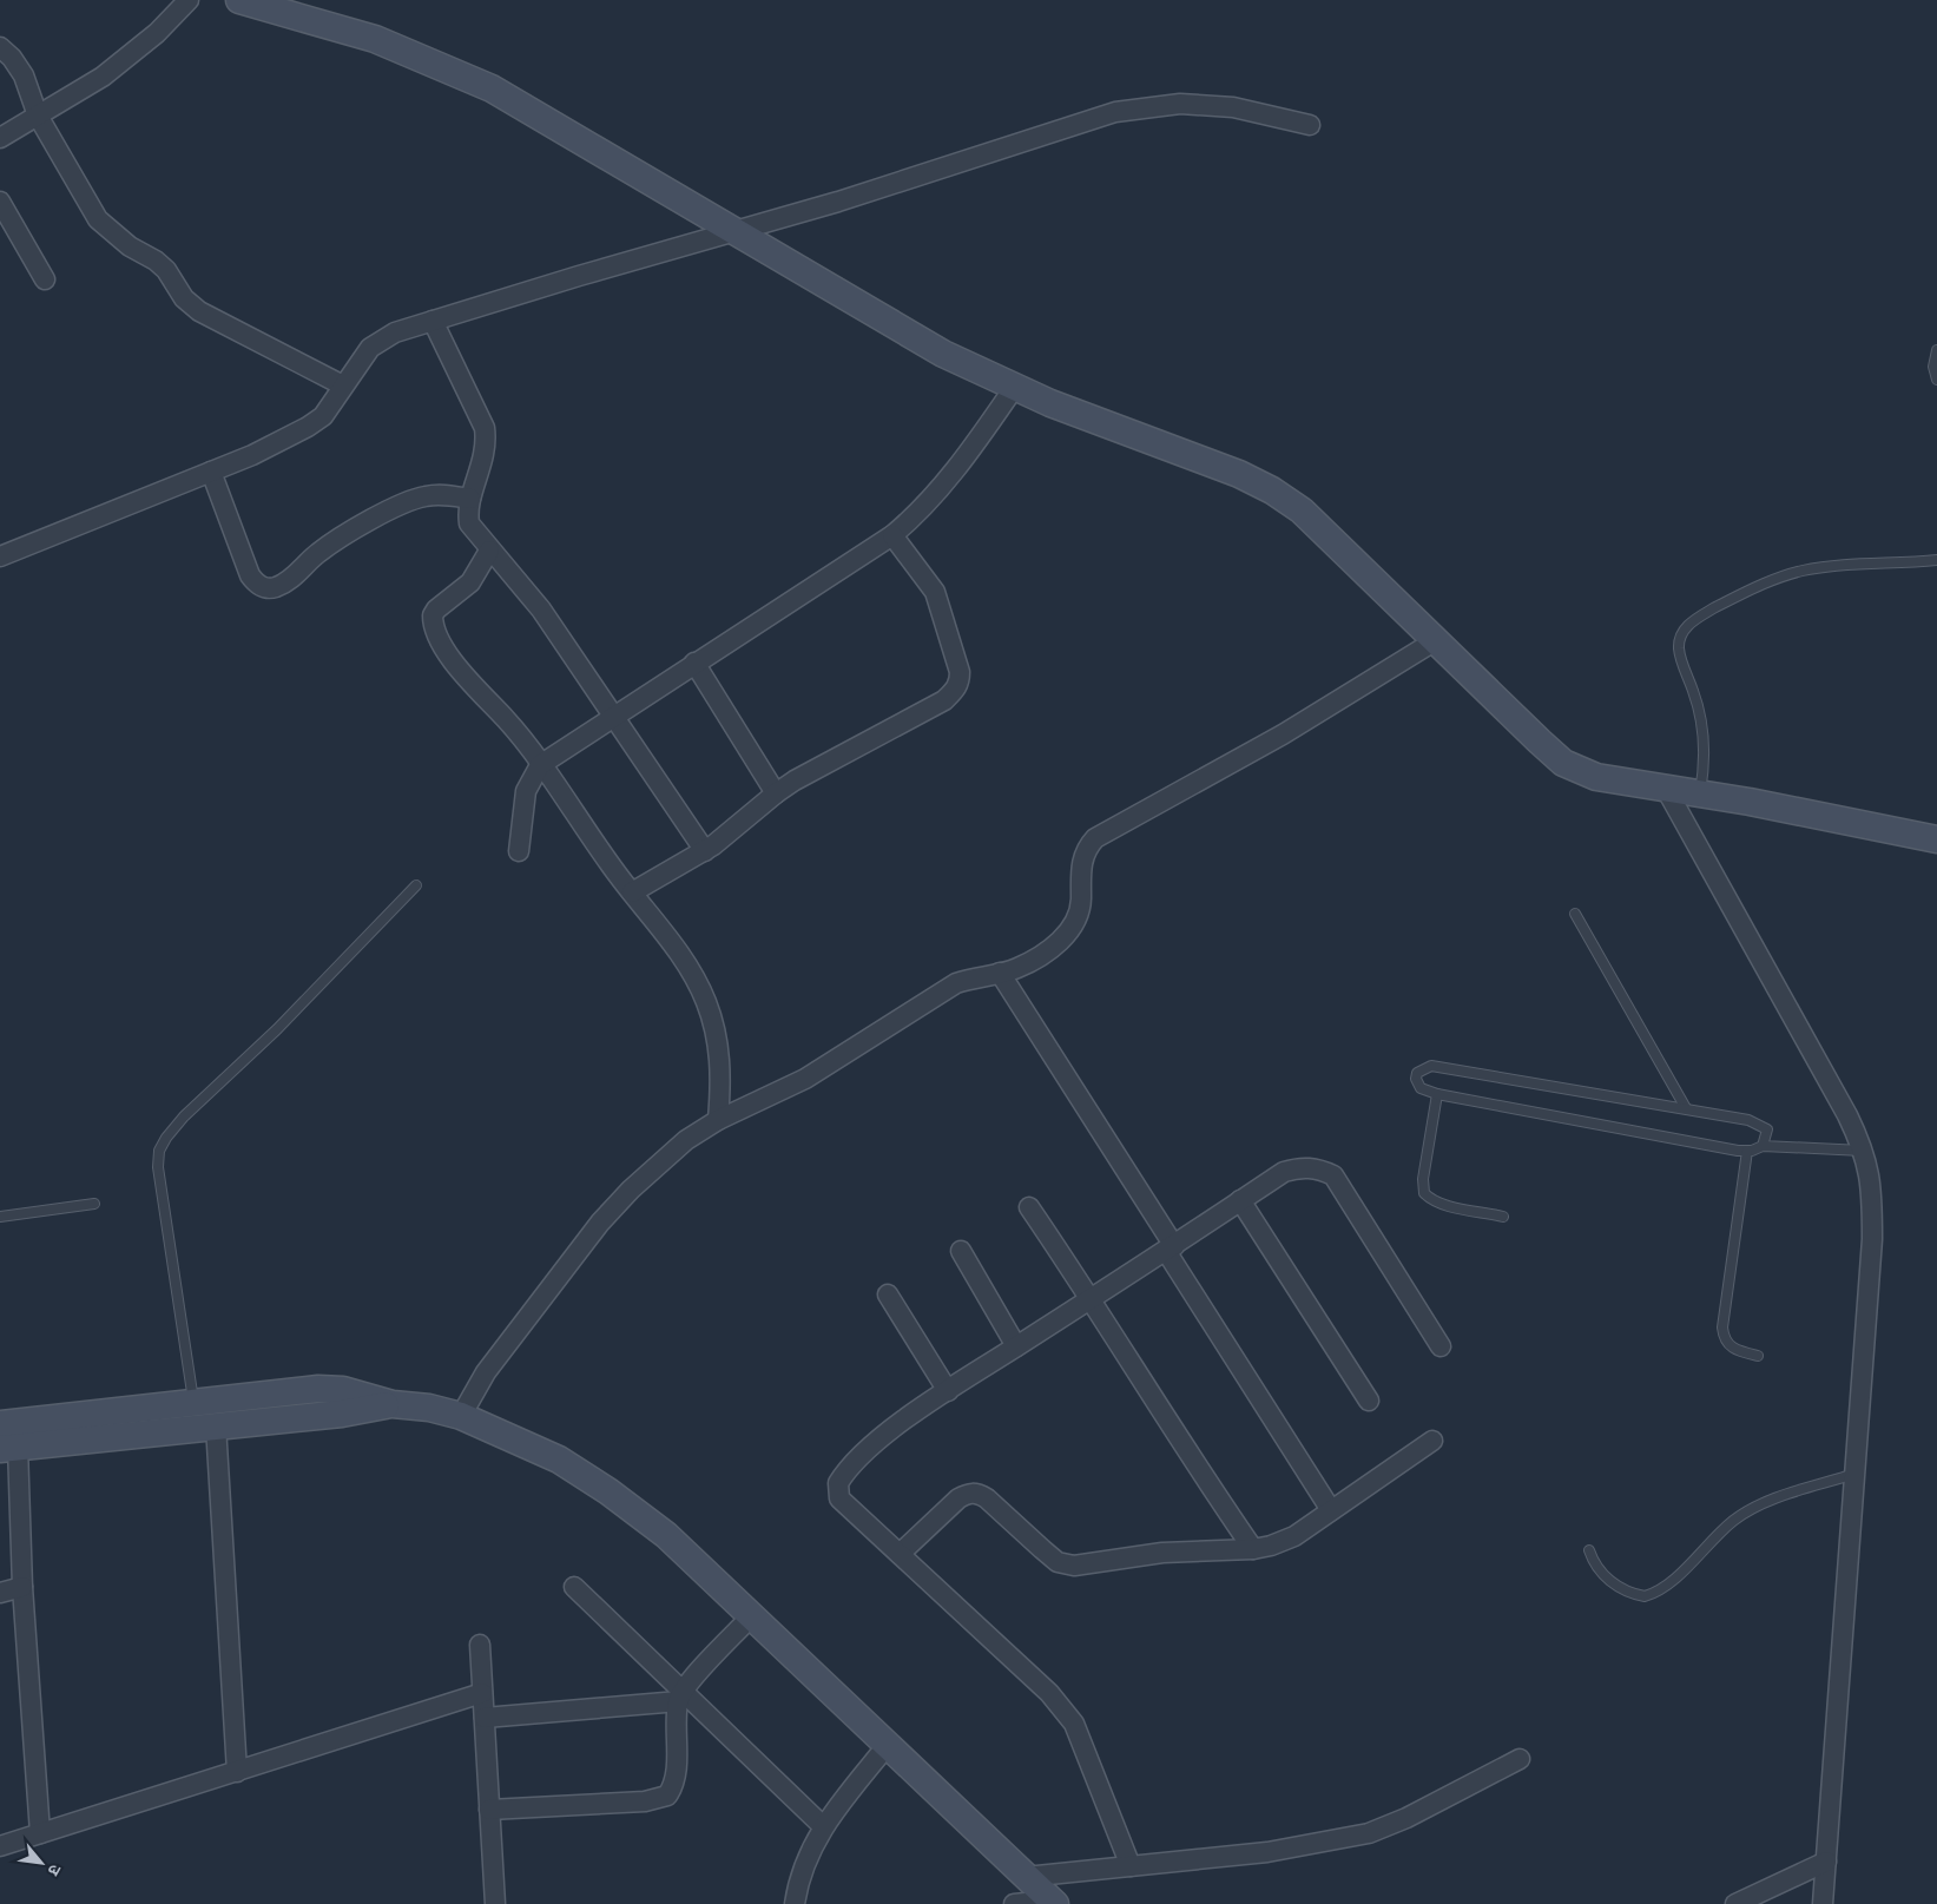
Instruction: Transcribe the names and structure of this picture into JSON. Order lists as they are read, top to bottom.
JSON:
{
  "north": "bottom right"
}
